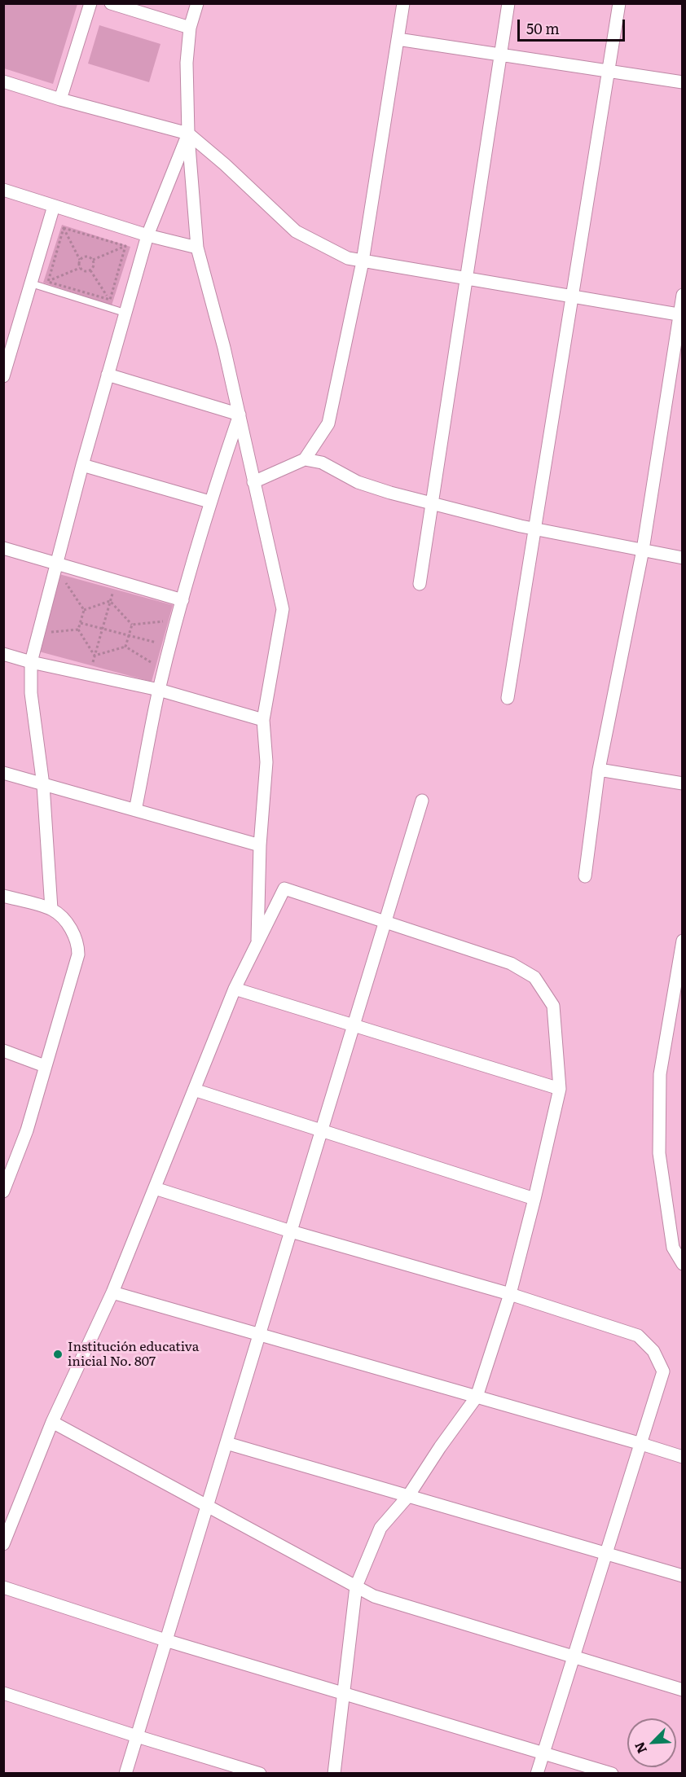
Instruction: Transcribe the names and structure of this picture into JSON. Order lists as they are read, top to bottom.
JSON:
{
  "places": ["Institución educativa inicial No. 807"],
  "scale_bar": "50 m",
  "north": "bottom left"
}
